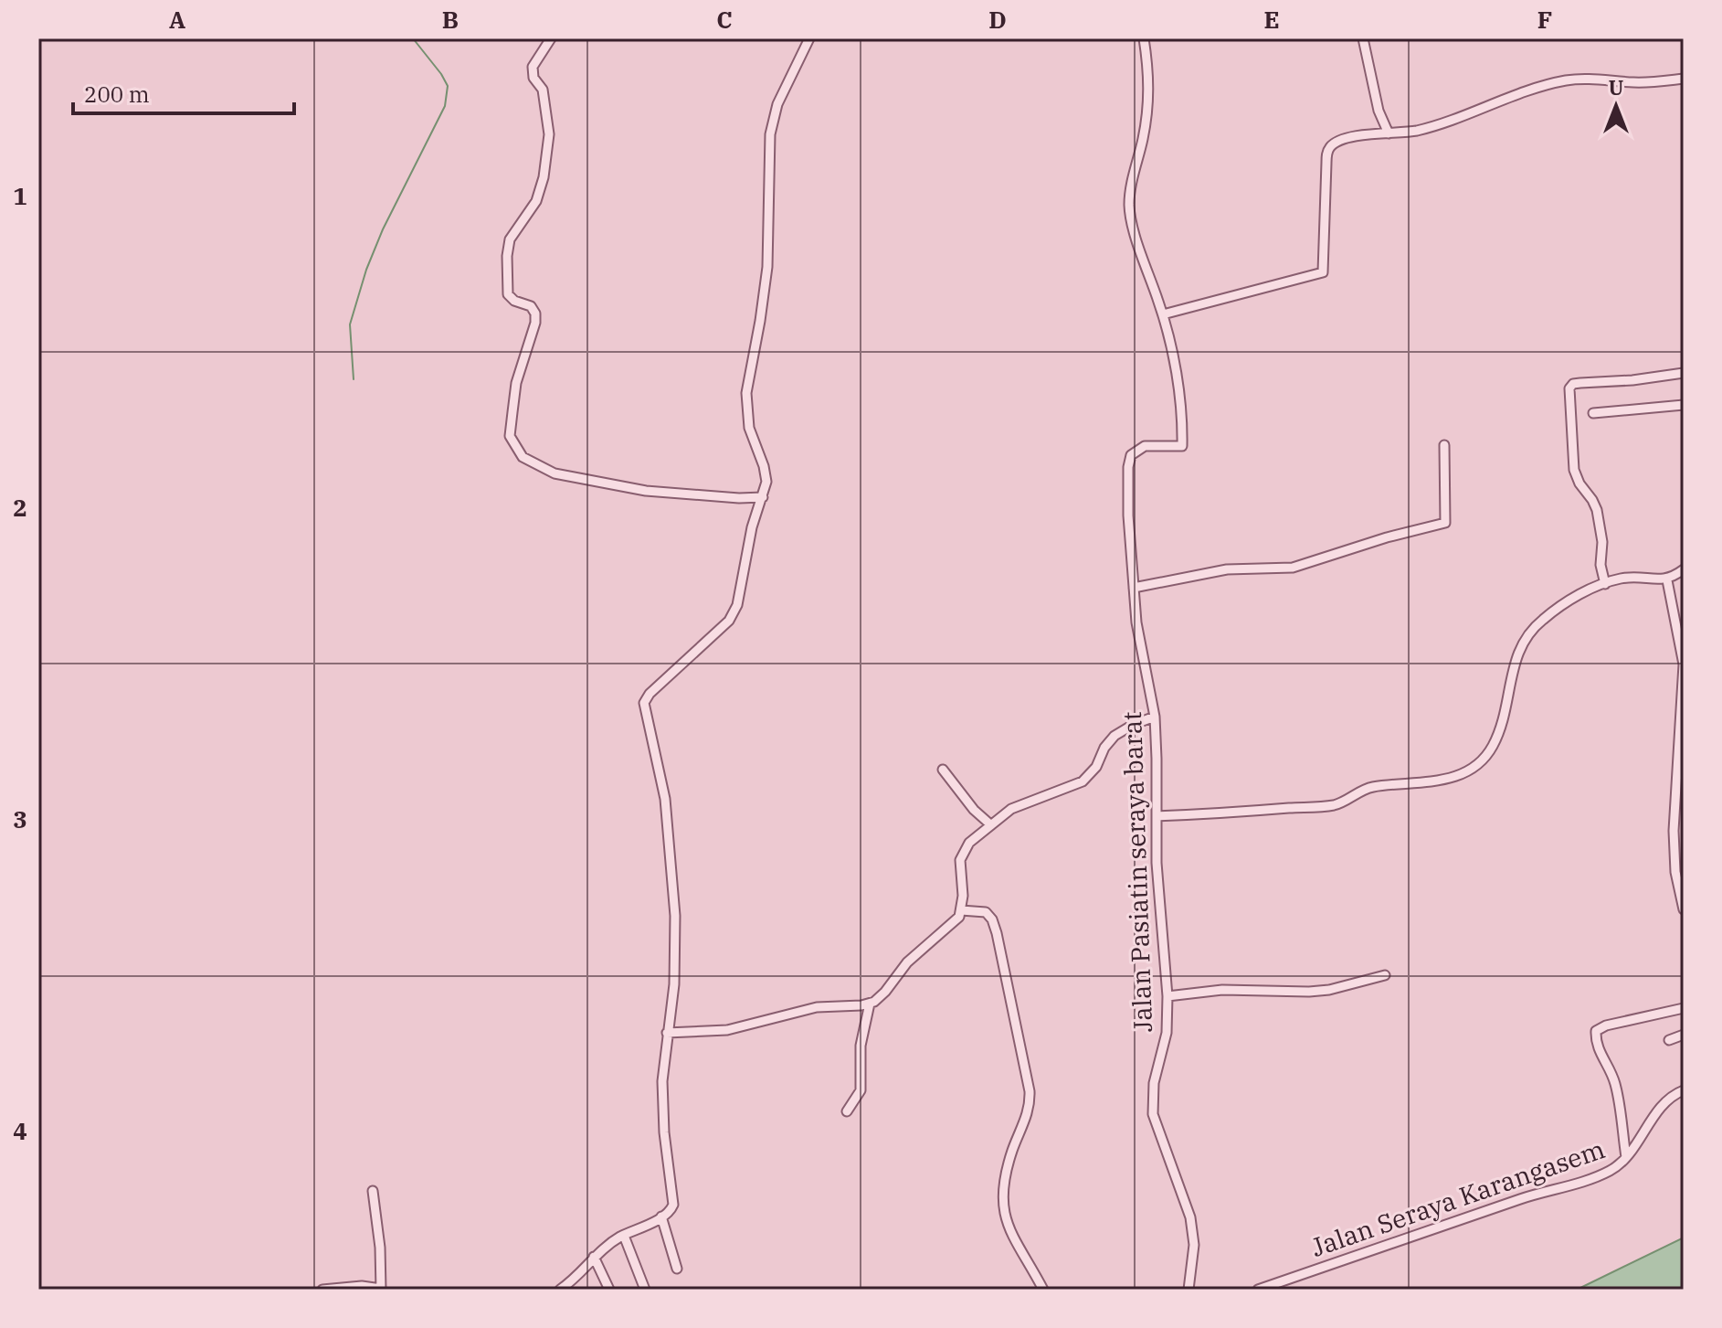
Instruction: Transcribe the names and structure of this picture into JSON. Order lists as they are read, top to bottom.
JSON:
{
  "streets": {
    "street": ["Jalan Pasiatin seraya barat", "Jalan Seraya Karangasem"]
  },
  "scale_bar": "200 m",
  "north": "top",
  "grid": {
    "columns": [
      "A",
      "B",
      "C",
      "D",
      "E",
      "F"
    ],
    "rows": [
      "1",
      "2",
      "3",
      "4"
    ]
  }
}
